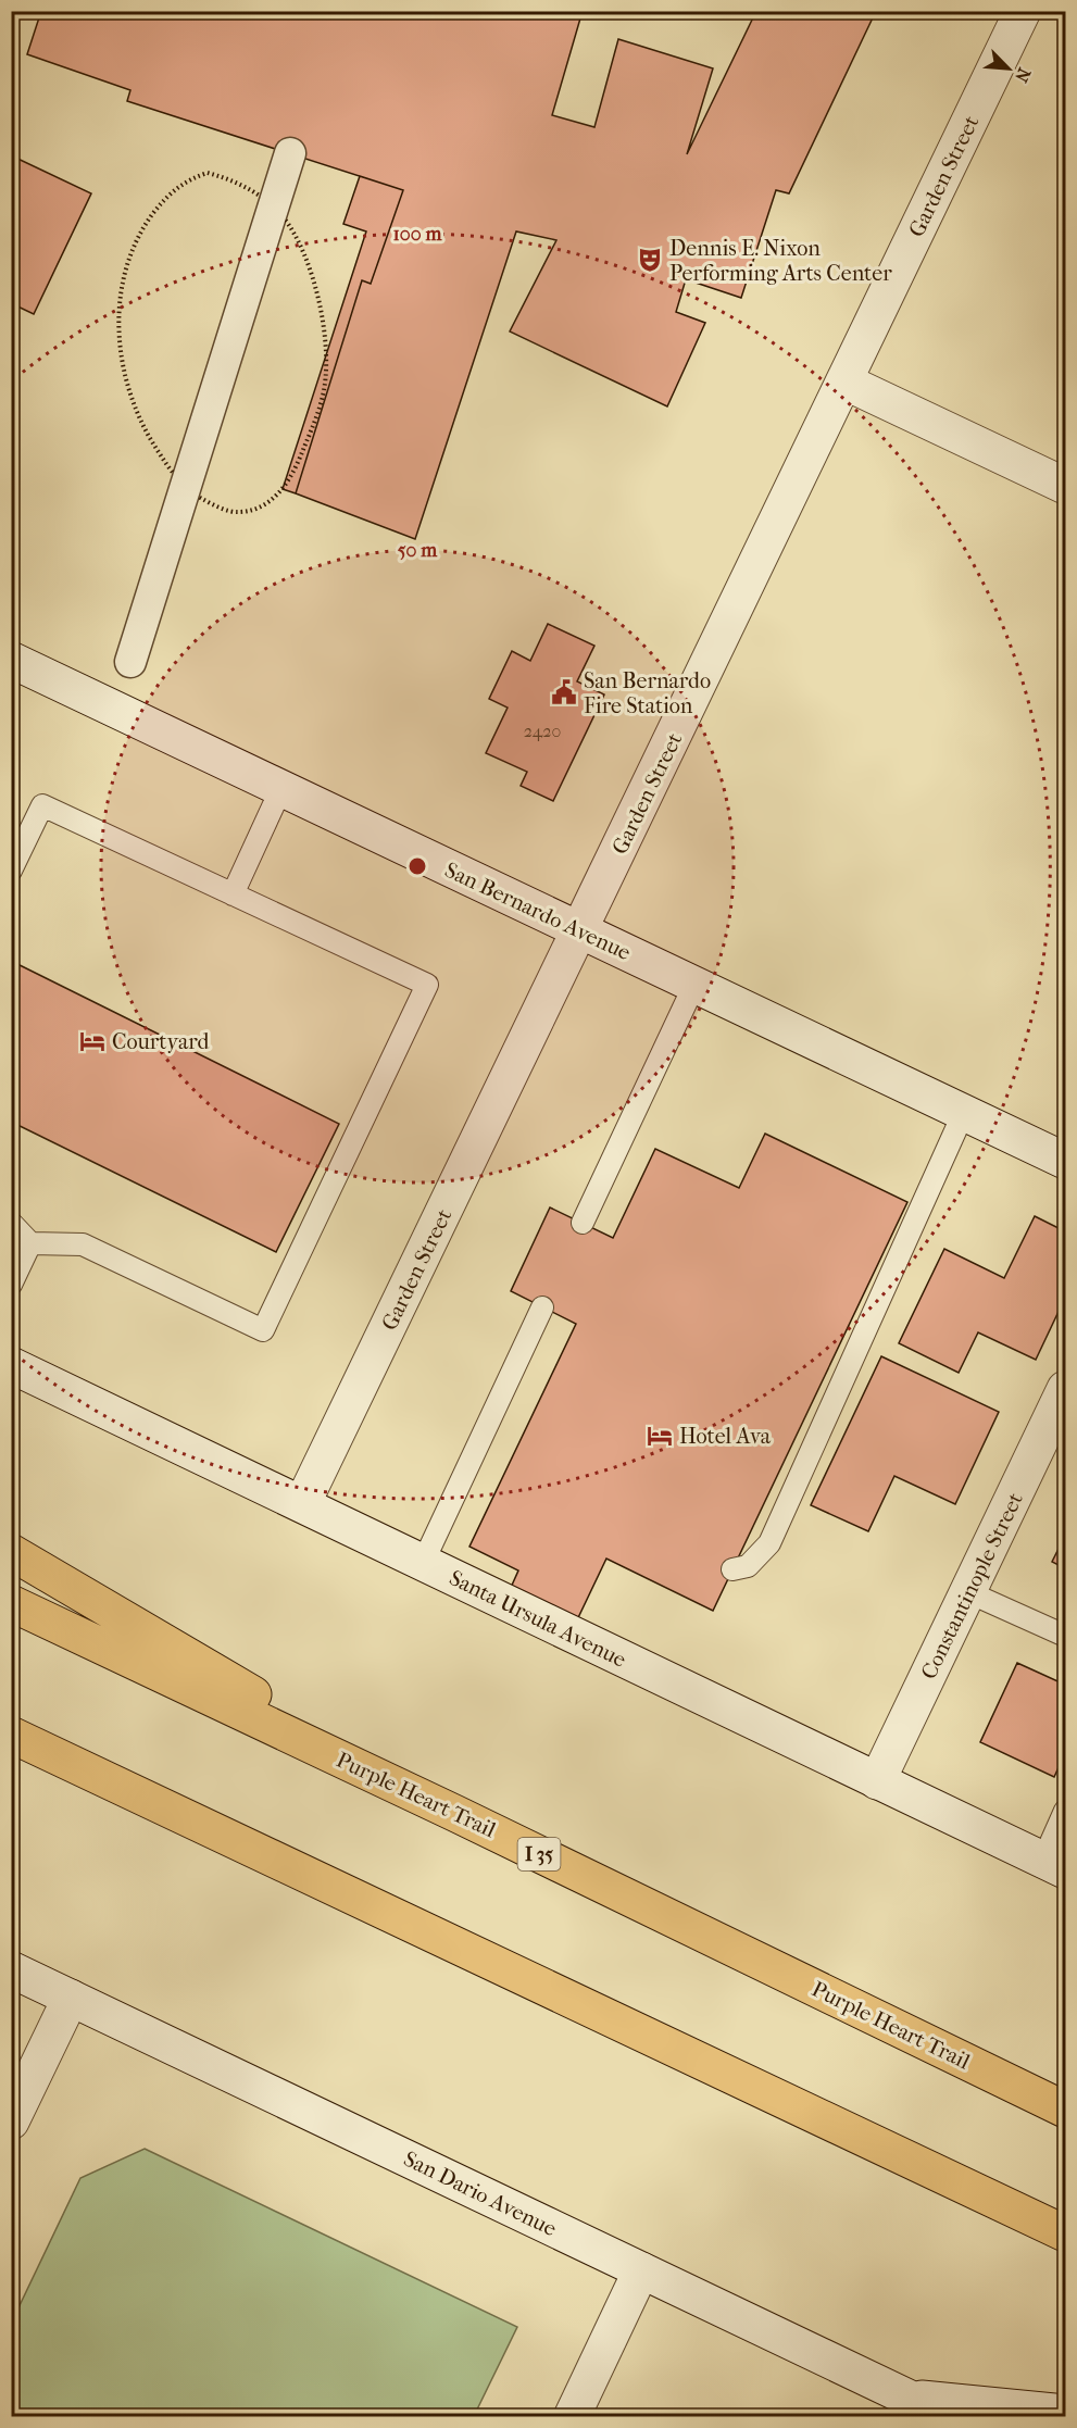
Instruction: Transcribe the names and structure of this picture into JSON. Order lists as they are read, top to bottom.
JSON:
{
  "streets": {
    "highway": ["Purple Heart Trail", "I 35"],
    "main road": [
      "Garden Street",
      "San Bernardo Avenue",
      "Constantinople Street",
      "Santa Ursula Avenue",
      "San Dario Avenue"
    ]
  },
  "crossings": [
    ["Garden Street", "San Bernardo Avenue"],
    ["Garden Street", "Santa Ursula Avenue"],
    ["Constantinople Street", "Santa Ursula Avenue"]
  ],
  "places": {
    "theatre": ["Dennis E. Nixon Performing Arts Center"],
    "public building": ["San Bernardo Fire Station"],
    "hotel": ["Courtyard", "Hotel Ava"]
  },
  "house_numbers": ["2420"],
  "north": "bottom right",
  "rings": ["100 m", "50 m"]
}
